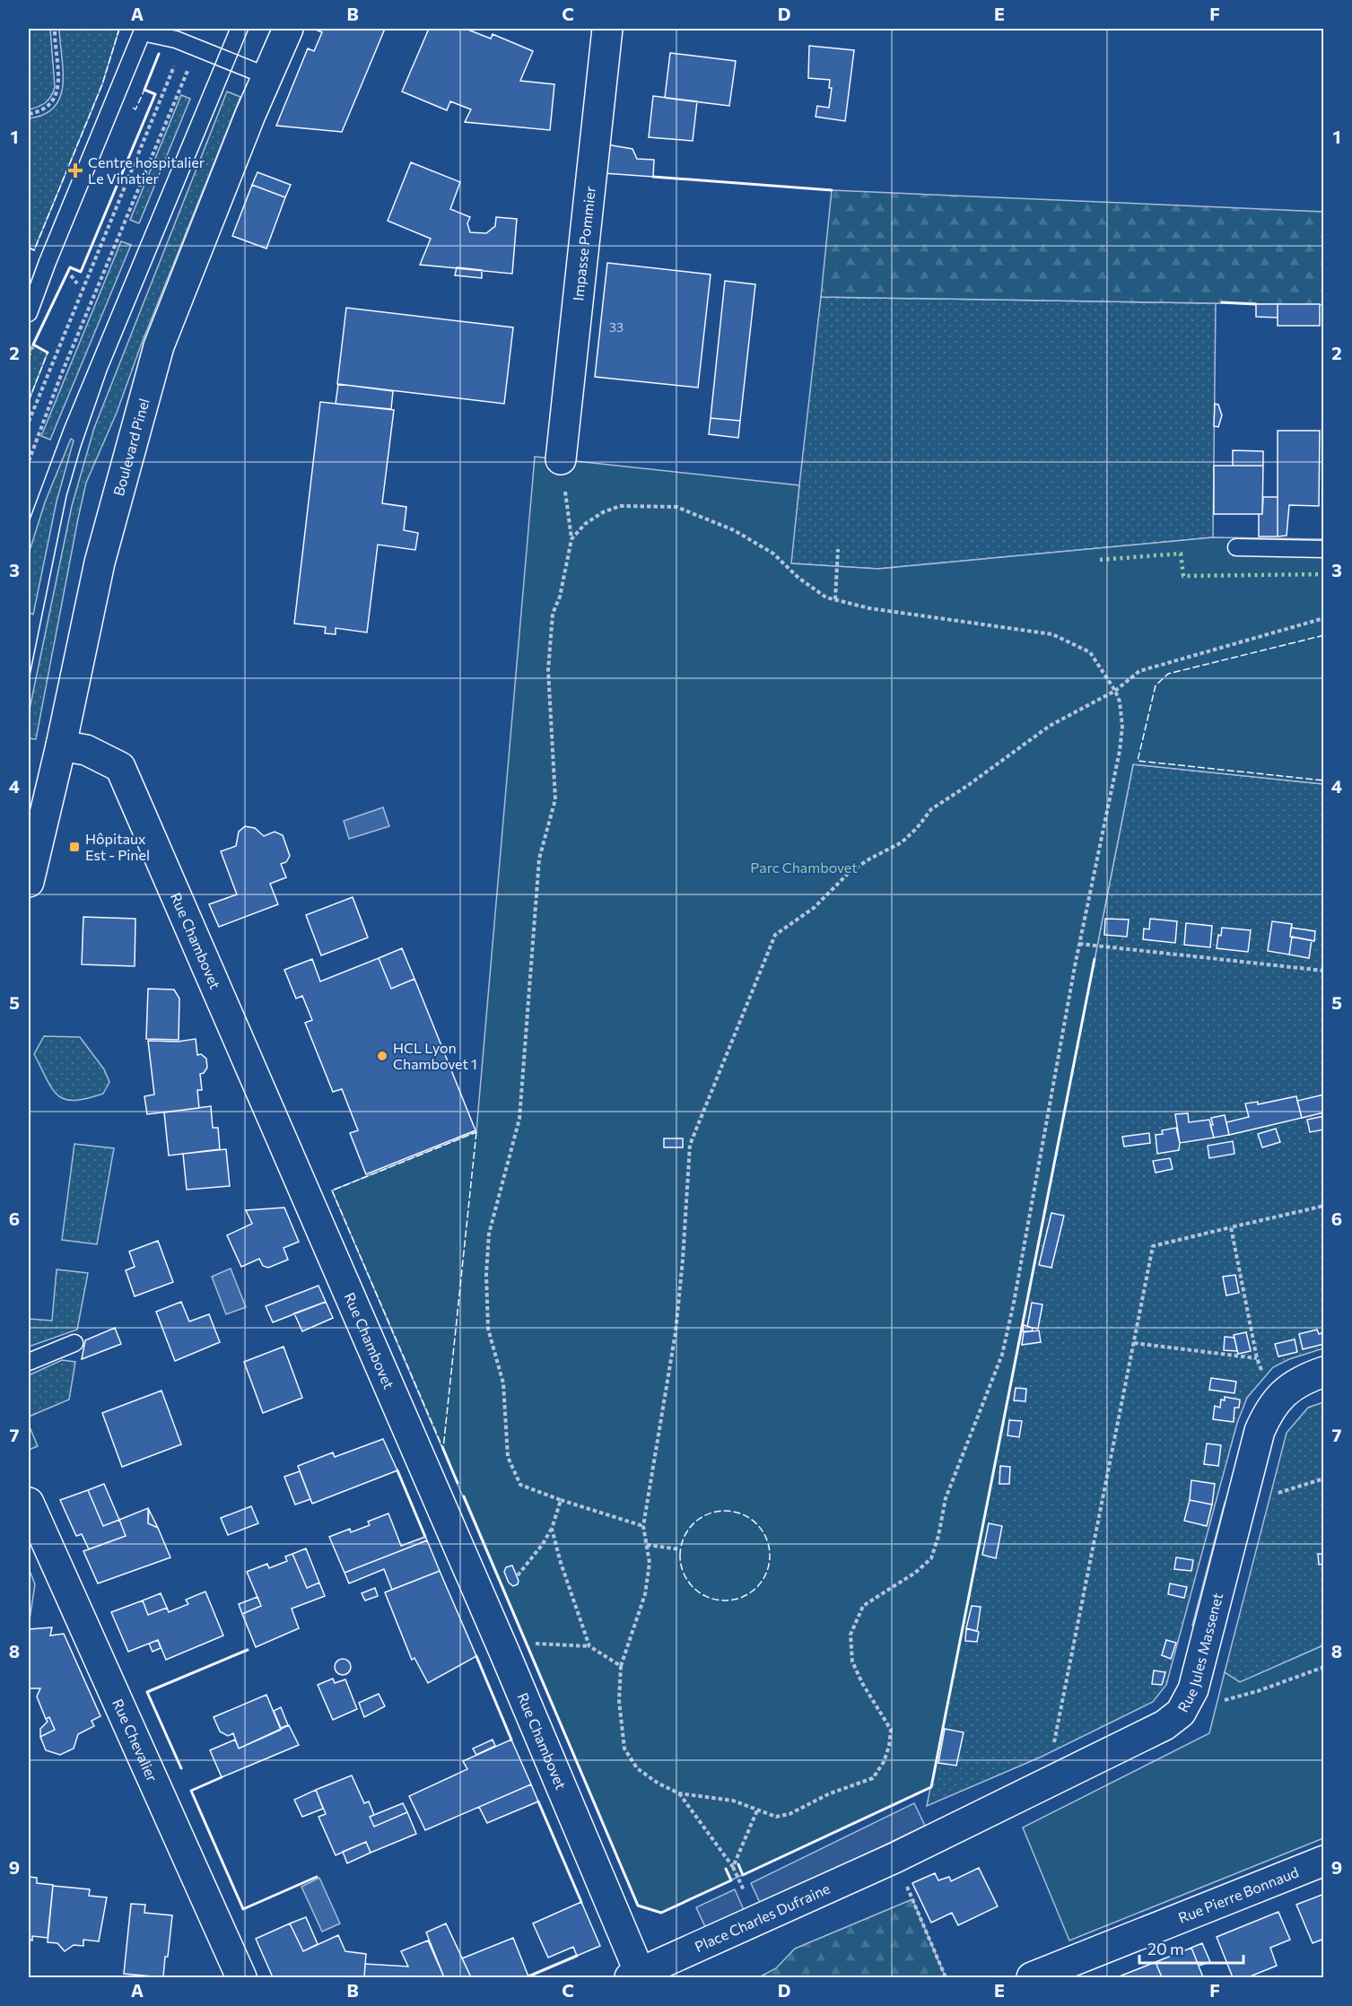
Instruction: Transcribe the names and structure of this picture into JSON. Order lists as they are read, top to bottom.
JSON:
{
  "streets": {
    "street": [
      "Impasse Pommier",
      "Boulevard Pinel",
      "Rue Chambovet",
      "Rue Jules Massenet",
      "Rue Chevalier",
      "Rue Pierre Bonnaud",
      "Place Charles Dufraine"
    ]
  },
  "crossings": [
    ["Boulevard Pinel", "Rue Chambovet"],
    ["Rue Chambovet", "Place Charles Dufraine"],
    ["Rue Jules Massenet", "Place Charles Dufraine"]
  ],
  "parks": ["Parc Chambovet"],
  "places": {
    "health": ["Centre hospitalier Le Vinatier"],
    "transit": ["Hôpitaux Est - Pinel"],
    "other": ["HCL Lyon Chambovet 1"]
  },
  "house_numbers": ["33"],
  "scale_bar": "20 m",
  "grid": {
    "columns": [
      "A",
      "B",
      "C",
      "D",
      "E",
      "F"
    ],
    "rows": [
      "1",
      "2",
      "3",
      "4",
      "5",
      "6",
      "7",
      "8",
      "9"
    ]
  }
}
